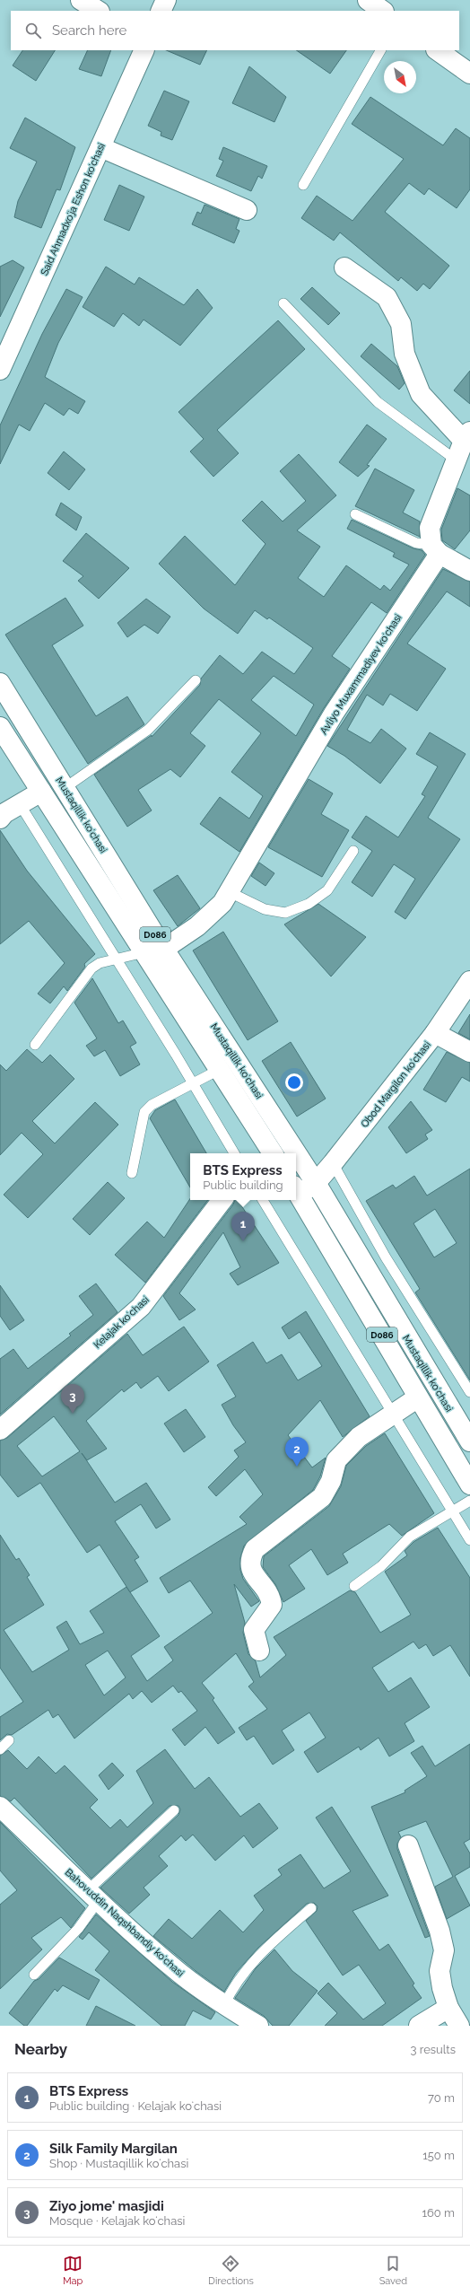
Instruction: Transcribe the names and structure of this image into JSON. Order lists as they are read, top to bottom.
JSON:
{
  "streets": {
    "street": [
      "Said Ahmadxoʻja Eshon koʻchasi",
      "Avliyo Muxammadiyev koʻchasi",
      "Mustaqillik koʻchasi",
      "D086",
      "Obod Margilon koʻchasi",
      "Kelajak koʻchasi",
      "Bahovuddin Naqshbandiy koʻchasi"
    ]
  },
  "crossings": [
    ["Avliyo Muxammadiyev koʻchasi", "Mustaqillik koʻchasi"],
    ["Mustaqillik koʻchasi", "Obod Margilon koʻchasi"]
  ],
  "north": "bottom right",
  "page": {
    "search": "Search here",
    "popup": ["BTS Express", "Public building"],
    "pins": ["1", "3", "2"],
    "heading": ["Nearby", "3 results"],
    "list": [
      {
        "mark": "1",
        "name": "BTS Express",
        "note": "Public building · Kelajak koʻchasi",
        "value": "70 m"
      },
      {
        "mark": "2",
        "name": "Silk Family Margilan",
        "note": "Shop · Mustaqillik koʻchasi",
        "value": "150 m"
      },
      {
        "mark": "3",
        "name": "Ziyo jome' masjidi",
        "note": "Mosque · Kelajak koʻchasi",
        "value": "160 m"
      }
    ],
    "nav": ["Map", "Directions", "Saved"]
  }
}
